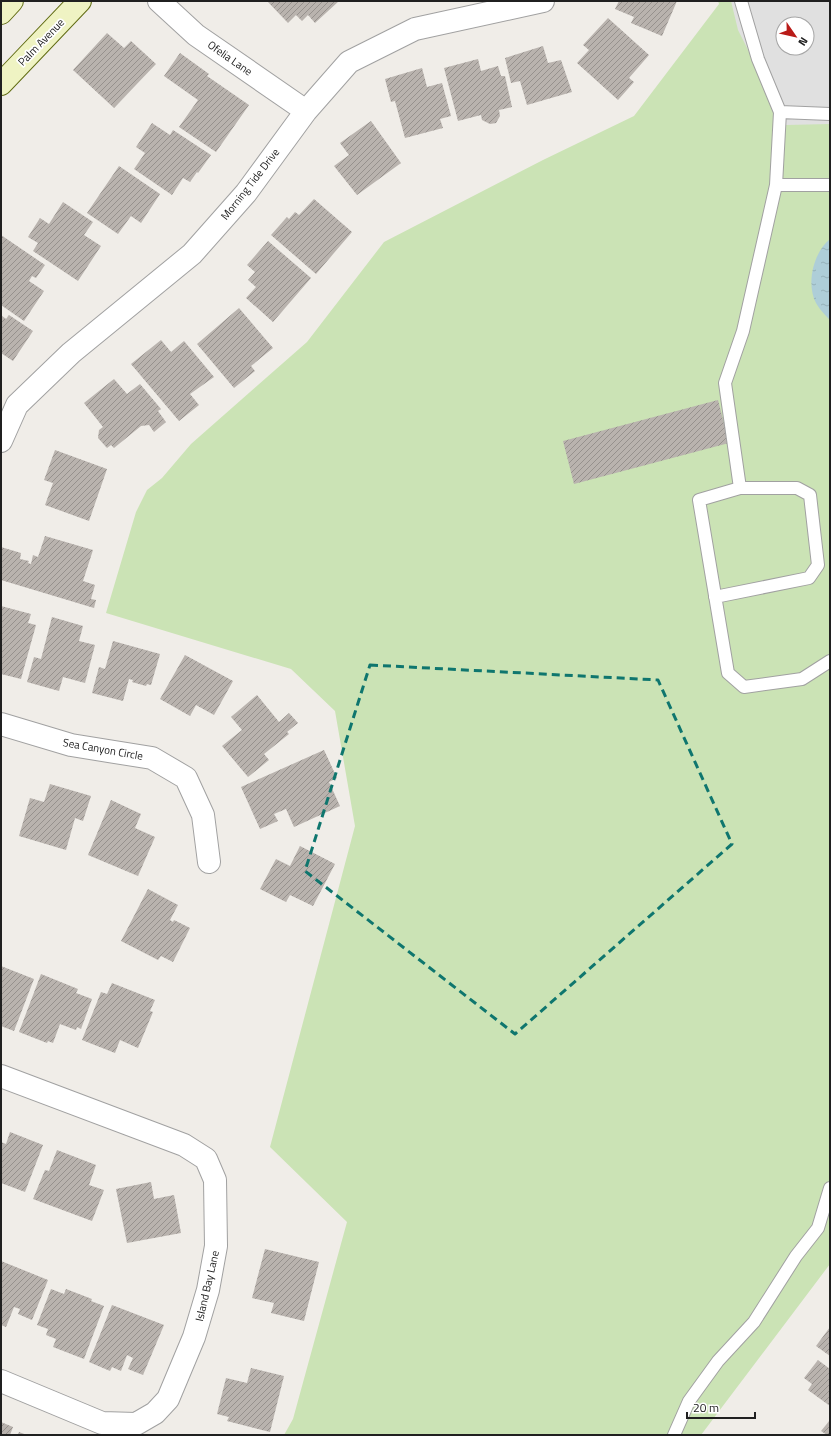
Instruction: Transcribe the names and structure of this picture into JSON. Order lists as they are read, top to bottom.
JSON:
{
  "streets": {
    "street": [
      "Palm Avenue",
      "Ofelia Lane",
      "Morning Tide Drive",
      "Sea Canyon Circle",
      "Island Bay Lane"
    ]
  },
  "crossings": [
    ["Ofelia Lane", "Morning Tide Drive"]
  ],
  "scale_bar": "20 m",
  "north": "bottom right"
}
